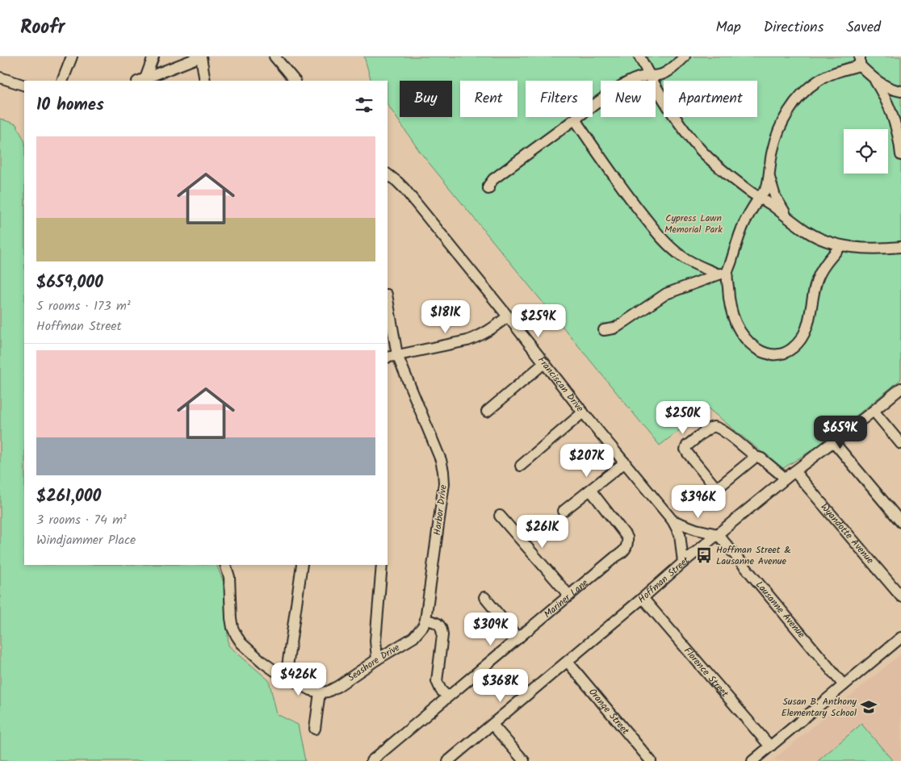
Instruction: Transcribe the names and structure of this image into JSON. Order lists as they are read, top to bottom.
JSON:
{
  "streets": {
    "street": [
      "Franciscan Drive",
      "Harbor Drive",
      "Wyandotte Avenue",
      "Hoffman Street",
      "Mariner Lane",
      "Lausanne Avenue",
      "Seashore Drive",
      "Florence Street",
      "Orange Street"
    ]
  },
  "crossings": [
    ["Franciscan Drive", "Hoffman Street"],
    ["Franciscan Drive", "Lausanne Avenue"],
    ["Harbor Drive", "Seashore Drive"],
    ["Wyandotte Avenue", "Hoffman Street"],
    ["Hoffman Street", "Lausanne Avenue"],
    ["Hoffman Street", "Florence Street"],
    ["Hoffman Street", "Orange Street"]
  ],
  "parks": ["Cypress Lawn Memorial Park"],
  "places": {
    "bus stop": ["Hoffman Street & Lausanne Avenue"],
    "school or university": ["Susan B. Anthony Elementary School"]
  },
  "page": {
    "header": "Roofr",
    "nav": ["Map", "Directions", "Saved"],
    "chip": [
      "Buy",
      "Rent",
      "Filters",
      "New",
      "Apartment"
    ],
    "heading": "10 homes",
    "list": [
      {
        "name": "$659,000",
        "note": "5 rooms · 173 m² · Hoffman Street"
      },
      {
        "name": "$261,000",
        "note": "3 rooms · 74 m² · Windjammer Place"
      }
    ],
    "price": [
      "$181K",
      "$259K",
      "$250K",
      "$659K",
      "$207K",
      "$396K",
      "$261K",
      "$309K",
      "$426K",
      "$368K"
    ]
  }
}
